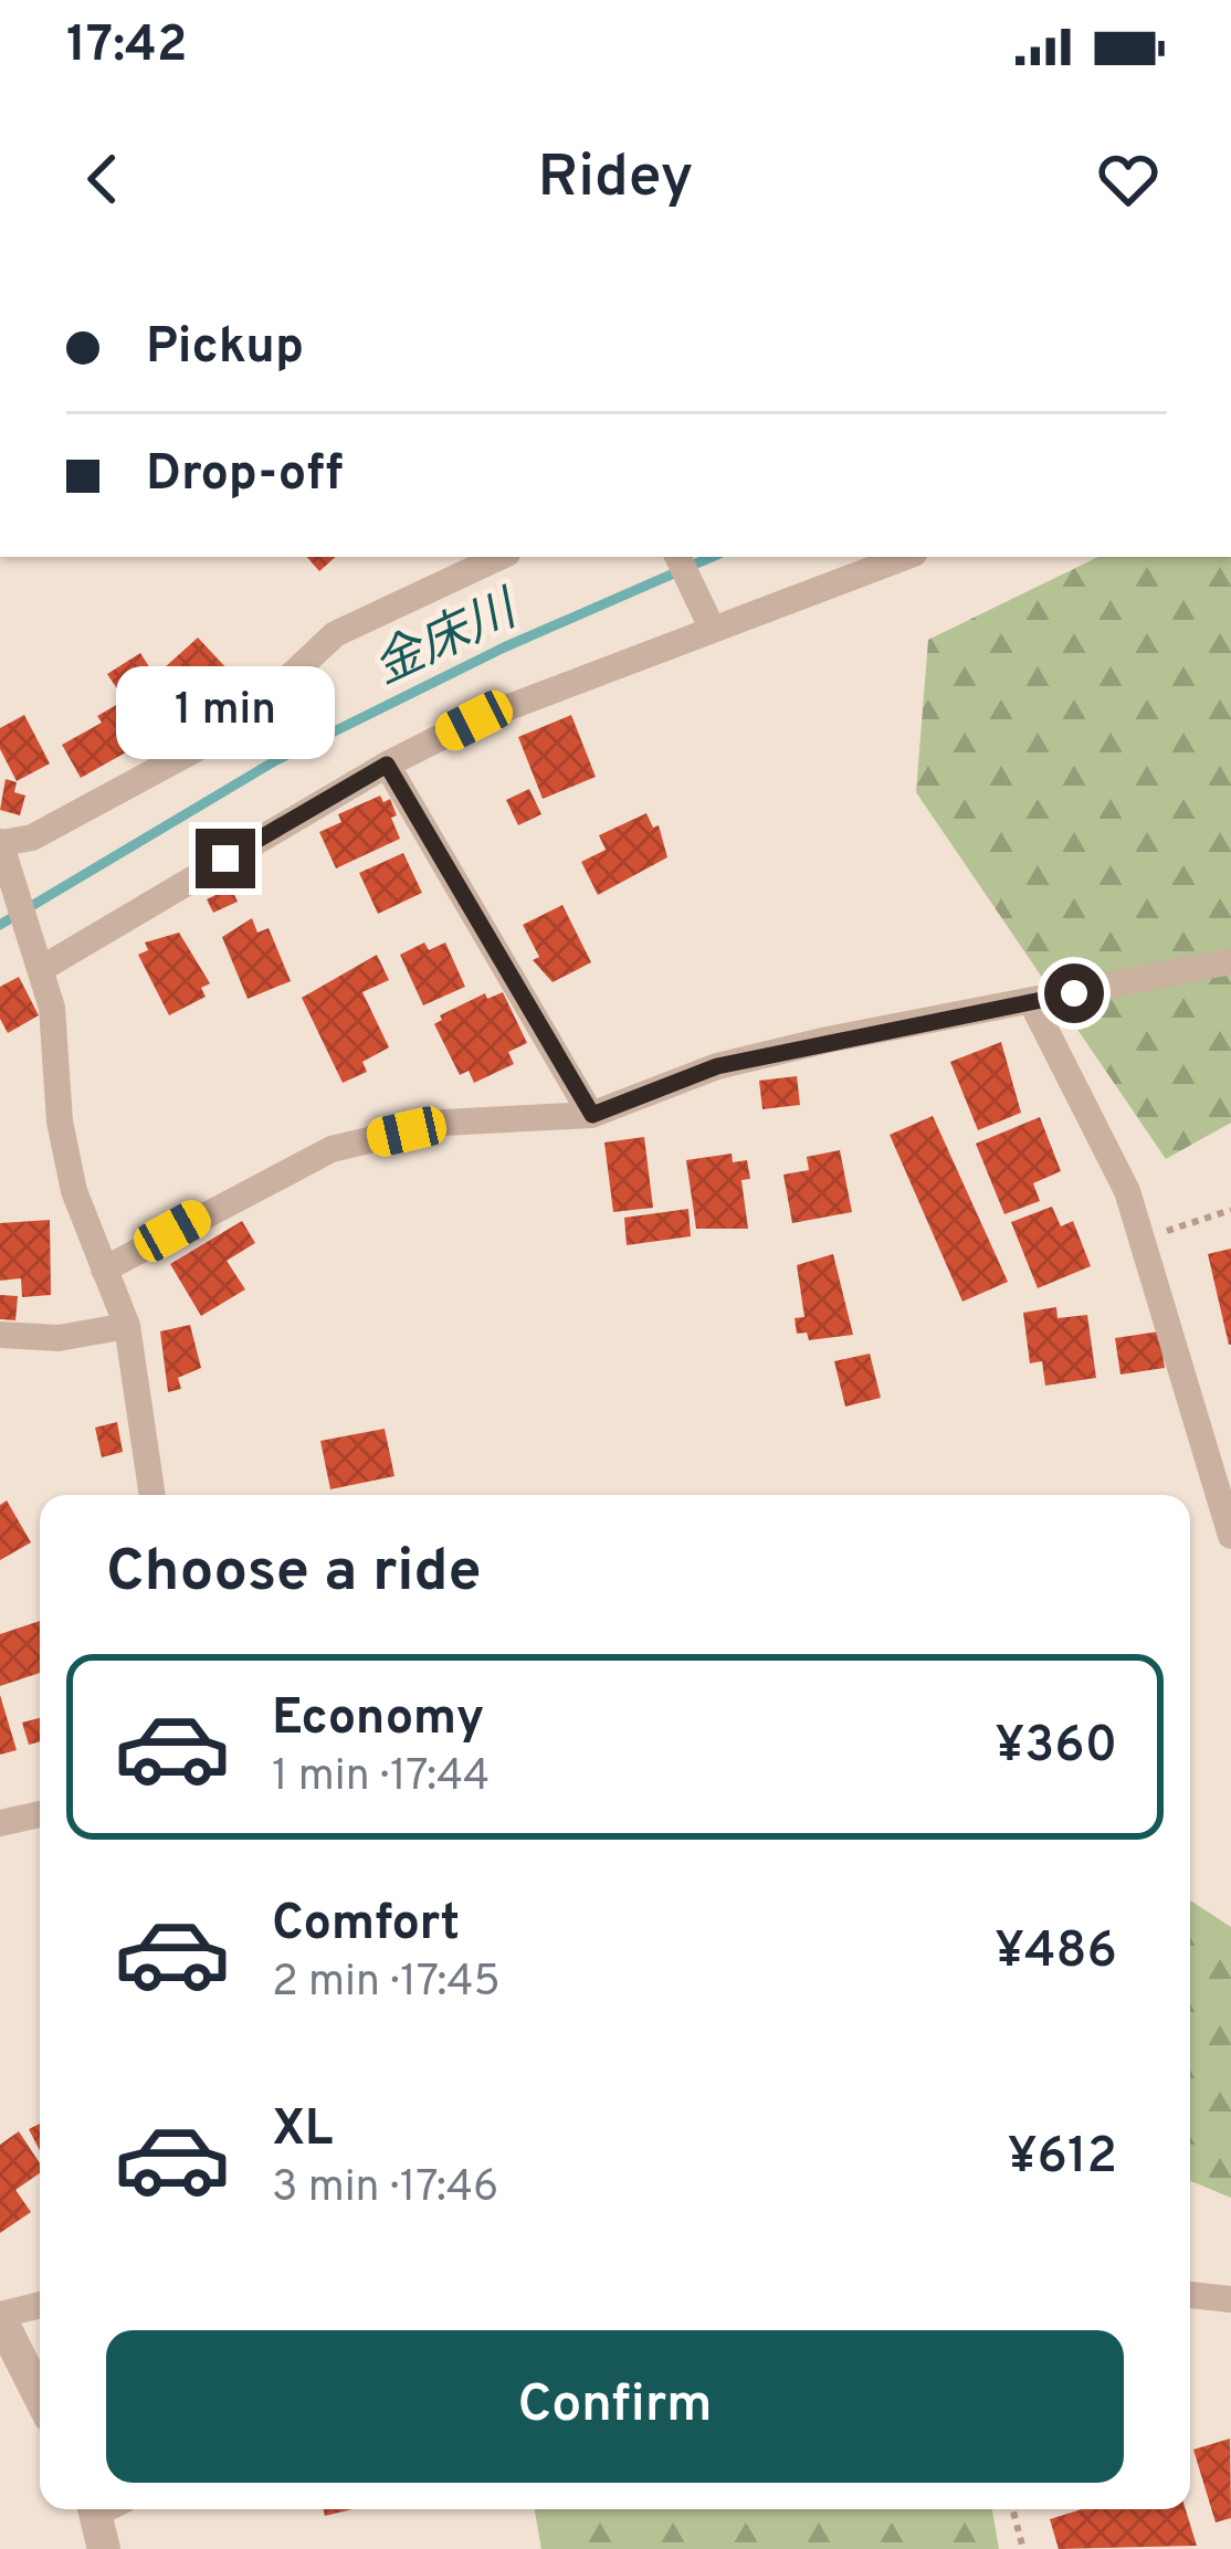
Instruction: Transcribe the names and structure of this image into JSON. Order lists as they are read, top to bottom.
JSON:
{
  "water": ["金床川"],
  "page": {
    "status": "17:42",
    "header": "Ridey",
    "banner": ["Pickup", "Drop-off"],
    "bubble": "1 min",
    "heading": "Choose a ride",
    "list": [
      {
        "name": "Economy",
        "note": "1 min · 17:44",
        "value": "¥360"
      },
      {
        "name": "Comfort",
        "note": "2 min · 17:45",
        "value": "¥486"
      },
      {
        "name": "XL",
        "note": "3 min · 17:46",
        "value": "¥612"
      }
    ],
    "buttons": "Confirm"
  }
}
